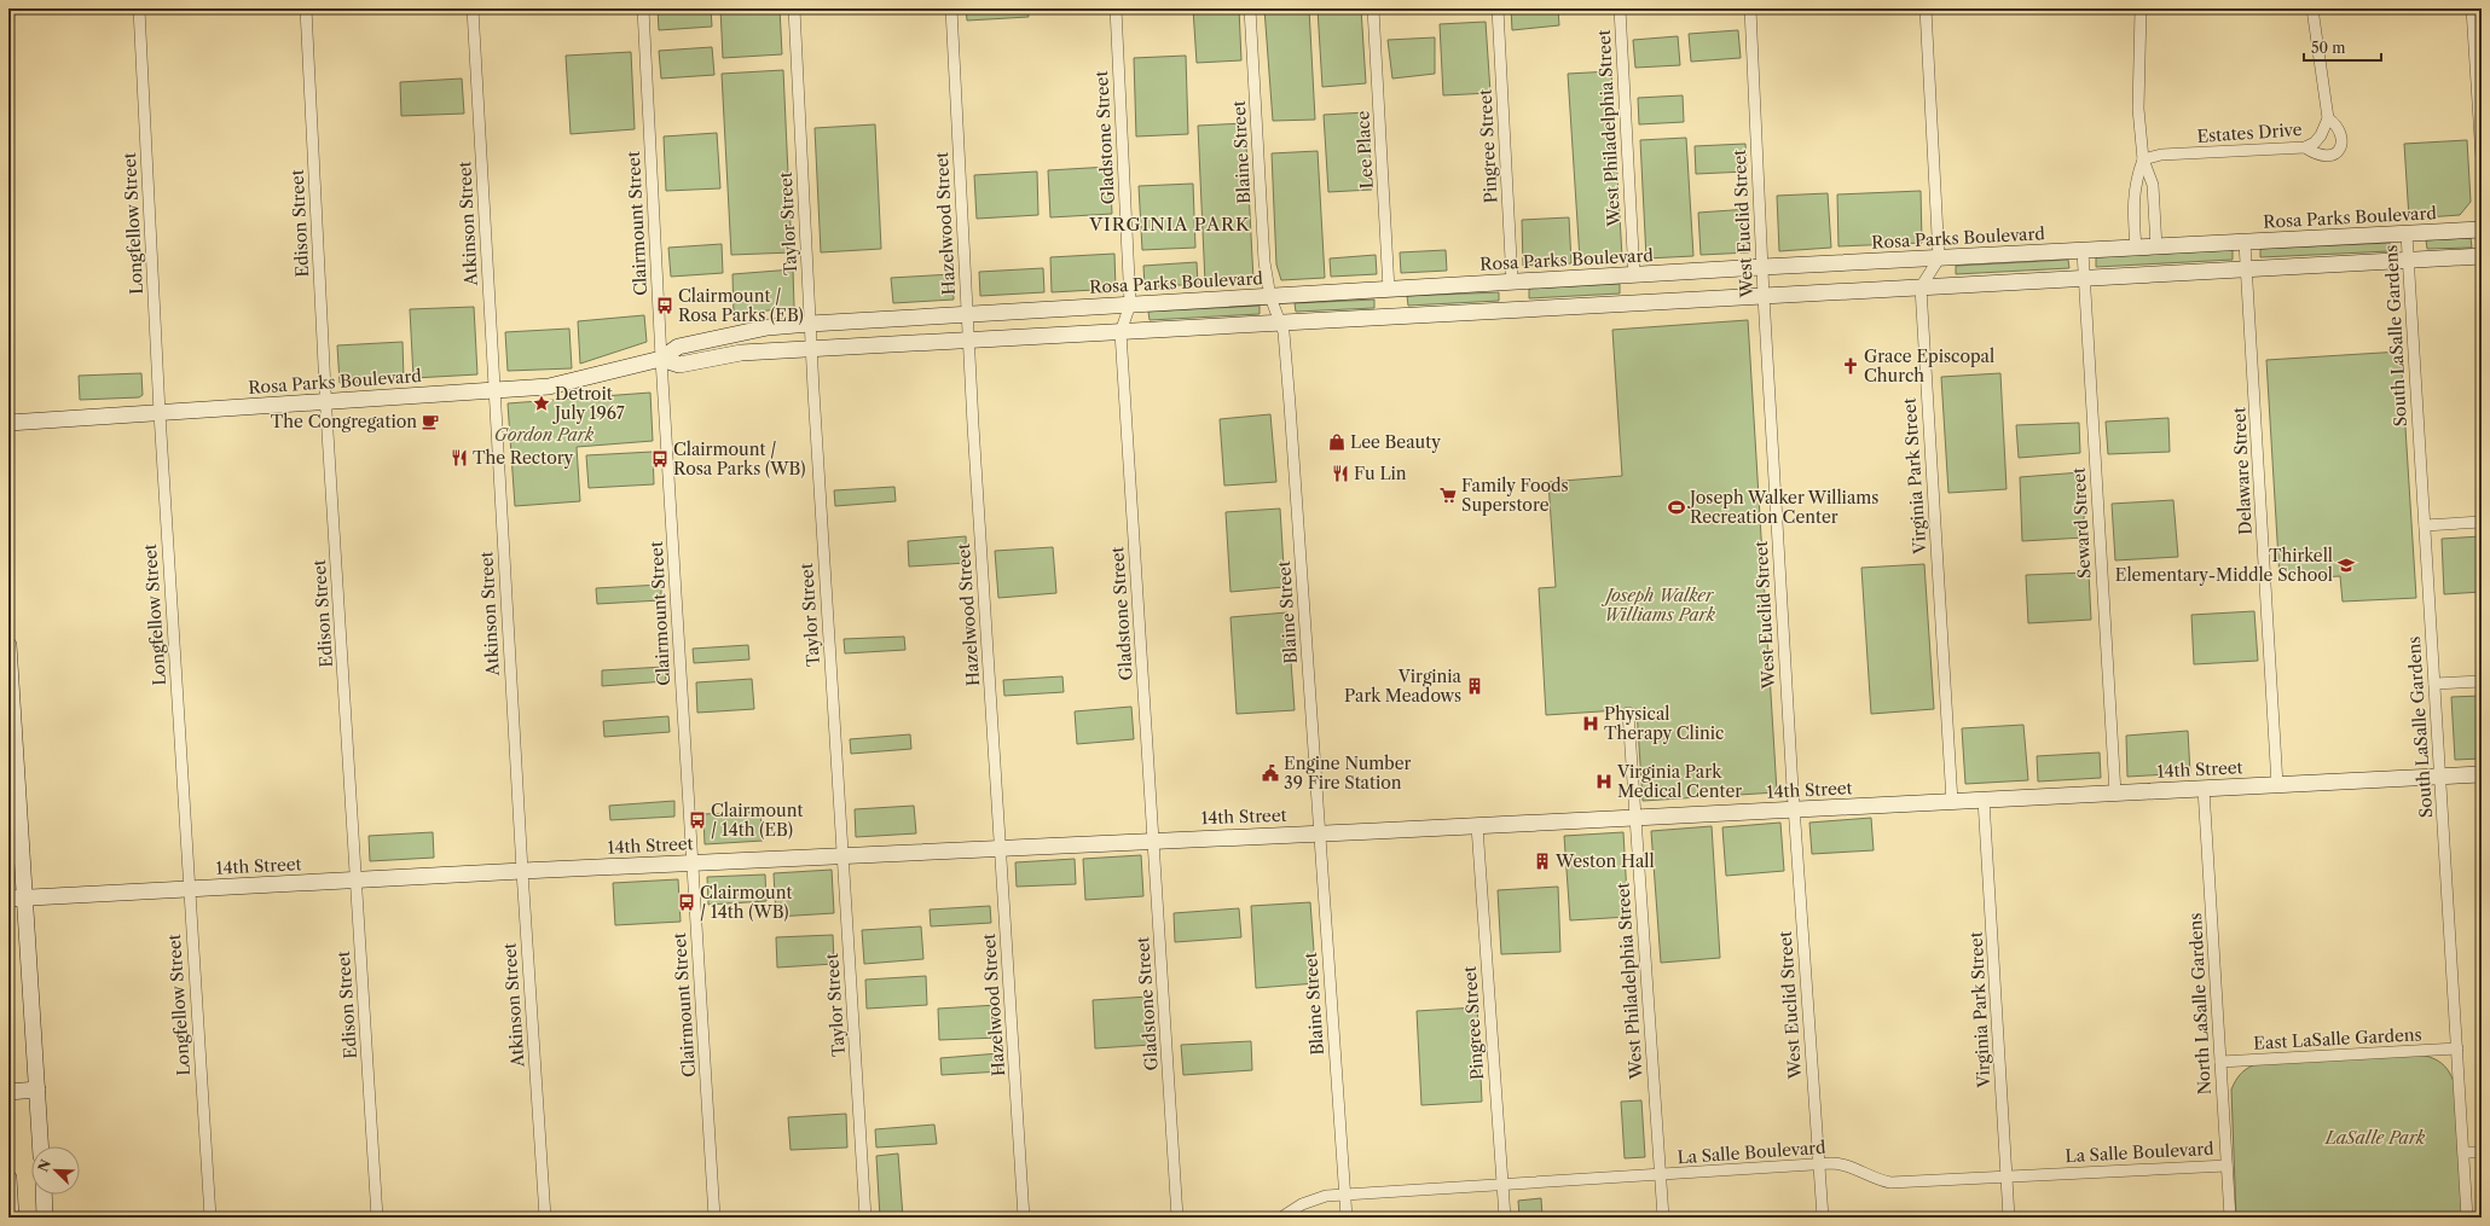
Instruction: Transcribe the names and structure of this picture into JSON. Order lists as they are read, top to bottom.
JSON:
{
  "streets": {
    "street": [
      "West Philadelphia Street",
      "Estates Drive",
      "Gladstone Street",
      "Pingree Street",
      "Lee Place",
      "Blaine Street",
      "Rosa Parks Boulevard",
      "Longfellow Street",
      "Edison Street",
      "Atkinson Street",
      "Clairmount Street",
      "Taylor Street",
      "Hazelwood Street",
      "West Euclid Street",
      "South LaSalle Gardens",
      "Delaware Street",
      "Virginia Park Street",
      "Seward Street",
      "14th Street",
      "North LaSalle Gardens",
      "East LaSalle Gardens",
      "La Salle Boulevard"
    ]
  },
  "crossings": [
    ["West Philadelphia Street", "Rosa Parks Boulevard"],
    ["West Philadelphia Street", "14th Street"],
    ["West Philadelphia Street", "La Salle Boulevard"],
    ["Gladstone Street", "Rosa Parks Boulevard"],
    ["Gladstone Street", "14th Street"],
    ["Pingree Street", "Rosa Parks Boulevard"],
    ["Pingree Street", "14th Street"],
    ["Pingree Street", "La Salle Boulevard"],
    ["Lee Place", "Rosa Parks Boulevard"],
    ["Blaine Street", "Rosa Parks Boulevard"],
    ["Blaine Street", "14th Street"],
    ["Blaine Street", "La Salle Boulevard"],
    ["Rosa Parks Boulevard", "Longfellow Street"],
    ["Rosa Parks Boulevard", "Edison Street"],
    ["Rosa Parks Boulevard", "Atkinson Street"],
    ["Rosa Parks Boulevard", "Clairmount Street"],
    ["Rosa Parks Boulevard", "Taylor Street"],
    ["Rosa Parks Boulevard", "Hazelwood Street"],
    ["Rosa Parks Boulevard", "West Euclid Street"],
    ["Rosa Parks Boulevard", "South LaSalle Gardens"],
    ["Rosa Parks Boulevard", "Delaware Street"],
    ["Rosa Parks Boulevard", "Virginia Park Street"],
    ["Rosa Parks Boulevard", "Seward Street"],
    ["Longfellow Street", "14th Street"],
    ["Edison Street", "14th Street"],
    ["Atkinson Street", "14th Street"],
    ["Clairmount Street", "14th Street"],
    ["Taylor Street", "14th Street"],
    ["Hazelwood Street", "14th Street"],
    ["West Euclid Street", "14th Street"],
    ["West Euclid Street", "La Salle Boulevard"],
    ["South LaSalle Gardens", "14th Street"],
    ["South LaSalle Gardens", "East LaSalle Gardens"],
    ["Delaware Street", "14th Street"],
    ["Virginia Park Street", "14th Street"],
    ["Virginia Park Street", "La Salle Boulevard"],
    ["Seward Street", "14th Street"],
    ["14th Street", "North LaSalle Gardens"],
    ["North LaSalle Gardens", "East LaSalle Gardens"],
    ["North LaSalle Gardens", "La Salle Boulevard"]
  ],
  "districts": ["VIRGINIA PARK"],
  "parks": ["Gordon Park", "Joseph Walker Williams Park", "LaSalle Park"],
  "places": {
    "bus stop": [
      "Clairmount / Rosa Parks (EB)",
      "Clairmount / Rosa Parks (WB)",
      "Clairmount / 14th (EB)",
      "Clairmount / 14th (WB)"
    ],
    "church": ["Grace Episcopal Church"],
    "place": ["Detroit July 1967"],
    "cafe": ["The Congregation"],
    "shop": ["Lee Beauty"],
    "restaurant": ["The Rectory", "Fu Lin"],
    "supermarket": ["Family Foods Superstore"],
    "sports": ["Joseph Walker Williams Recreation Center"],
    "school or university": ["Thirkell Elementary-Middle School"],
    "building": ["Virginia Park Meadows", "Weston Hall"],
    "hospital": ["Physical Therapy Clinic", "Virginia Park Medical Center"],
    "public building": ["Engine Number 39 Fire Station"]
  },
  "scale_bar": "50 m",
  "north": "top left"
}
